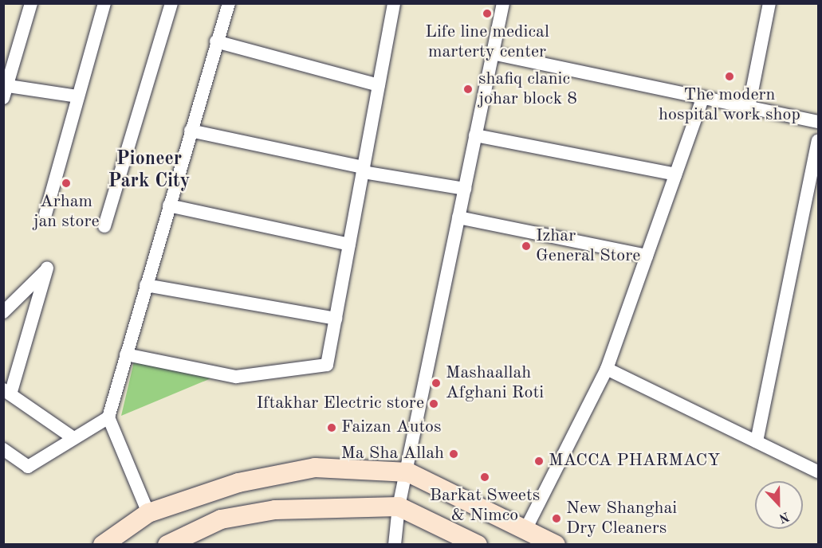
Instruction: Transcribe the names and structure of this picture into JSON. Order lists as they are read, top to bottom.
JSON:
{
  "districts": ["Pioneer Park City"],
  "places": [
    "Life line medical marterty center",
    "The modern hospital work shop",
    "shafiq clanic johar block 8",
    "Arham jan store",
    "Izhar General Store",
    "Mashaallah Afghani Roti",
    "Iftakhar Electric store",
    "Faizan Autos",
    "Ma Sha Allah",
    "MACCA PHARMACY",
    "Barkat Sweets & Nimco",
    "New Shanghai Dry Cleaners"
  ],
  "north": "bottom"
}
